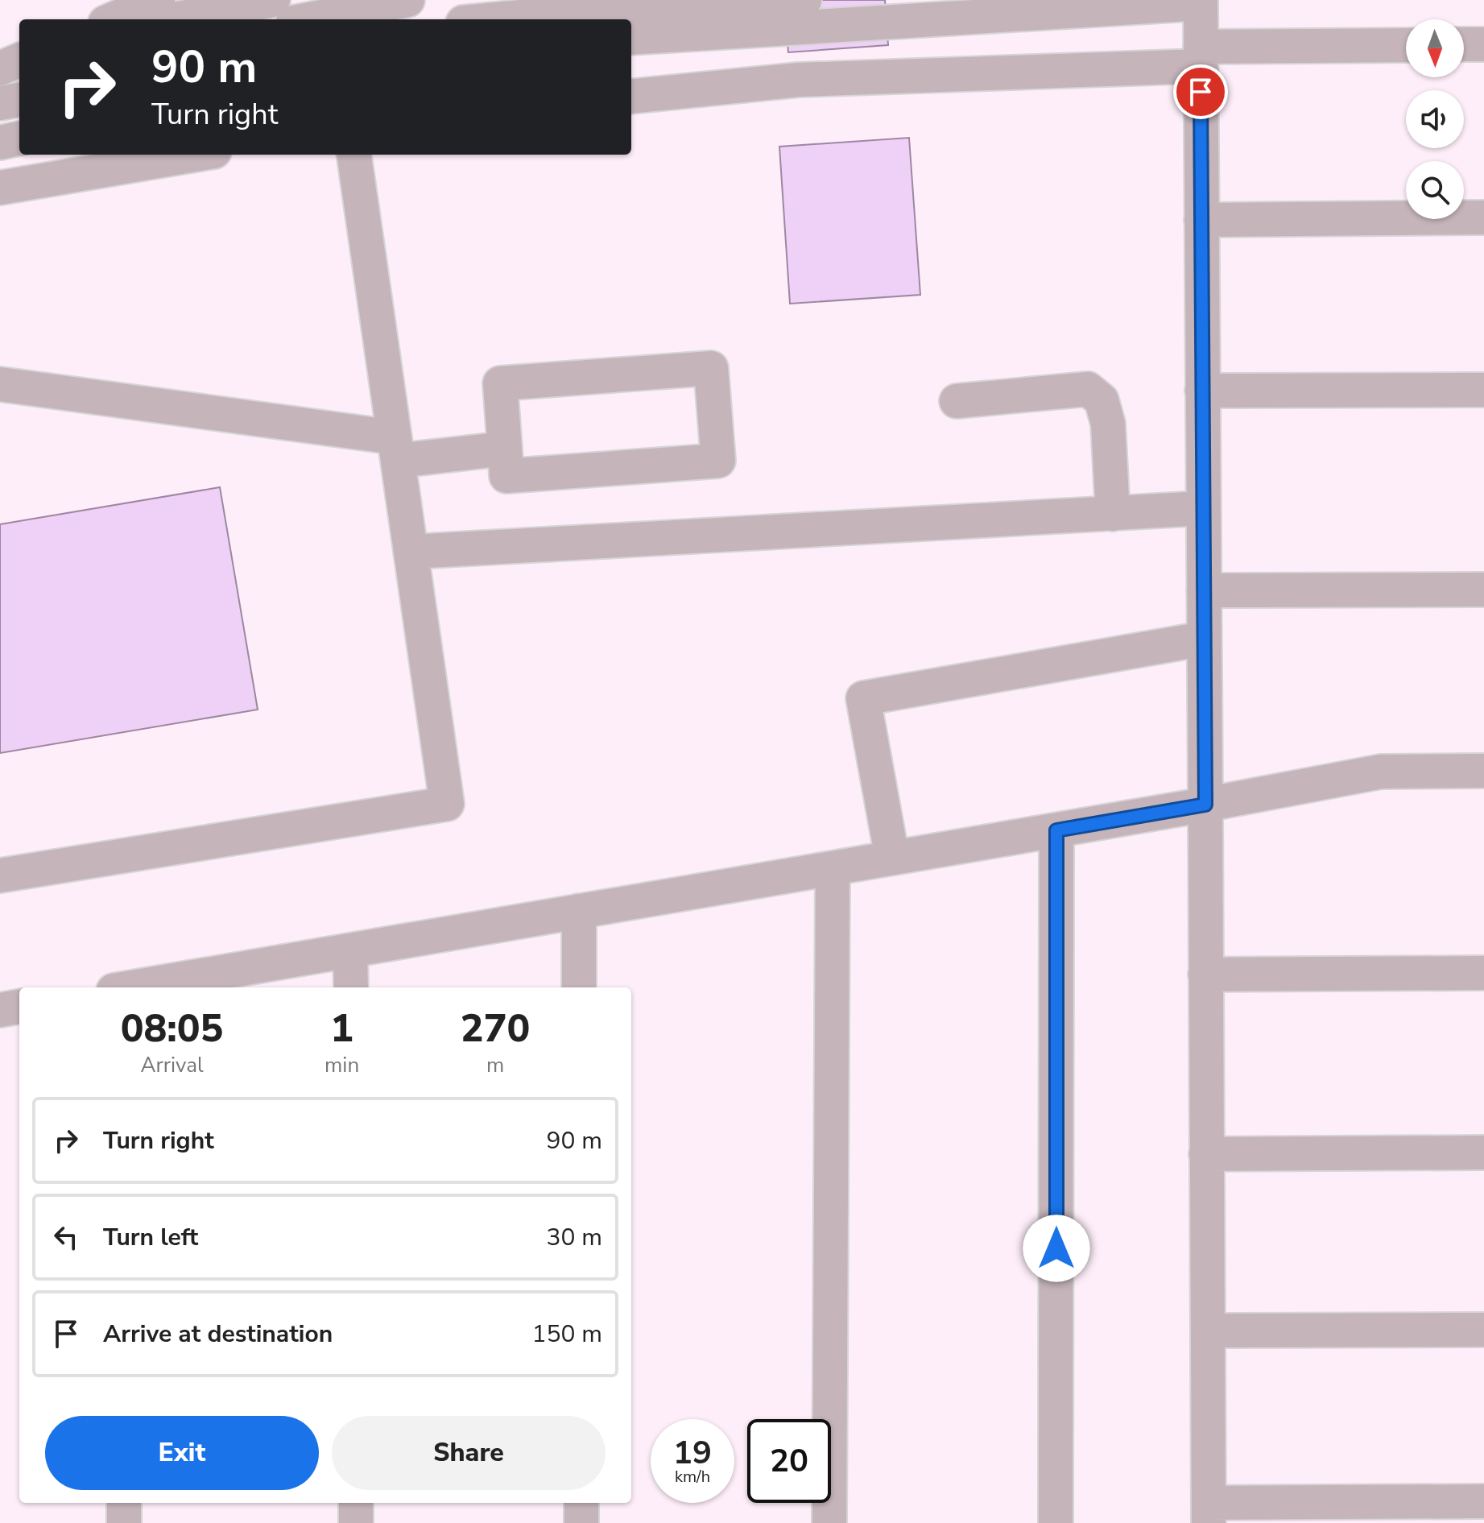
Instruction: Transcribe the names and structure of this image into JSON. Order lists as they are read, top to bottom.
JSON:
{
  "north": "bottom",
  "page": {
    "turn": ["90 m", "Turn right"],
    "eta": [
      "08:05",
      "Arrival",
      "1",
      "min",
      "270",
      "m"
    ],
    "list": [
      {
        "name": "Turn right",
        "value": "90 m"
      },
      {
        "name": "Turn left",
        "value": "30 m"
      },
      {
        "name": "Arrive at destination",
        "value": "150 m"
      }
    ],
    "buttons": ["Exit", "Share"],
    "speed": "19 km/h",
    "limit": "20"
  }
}
